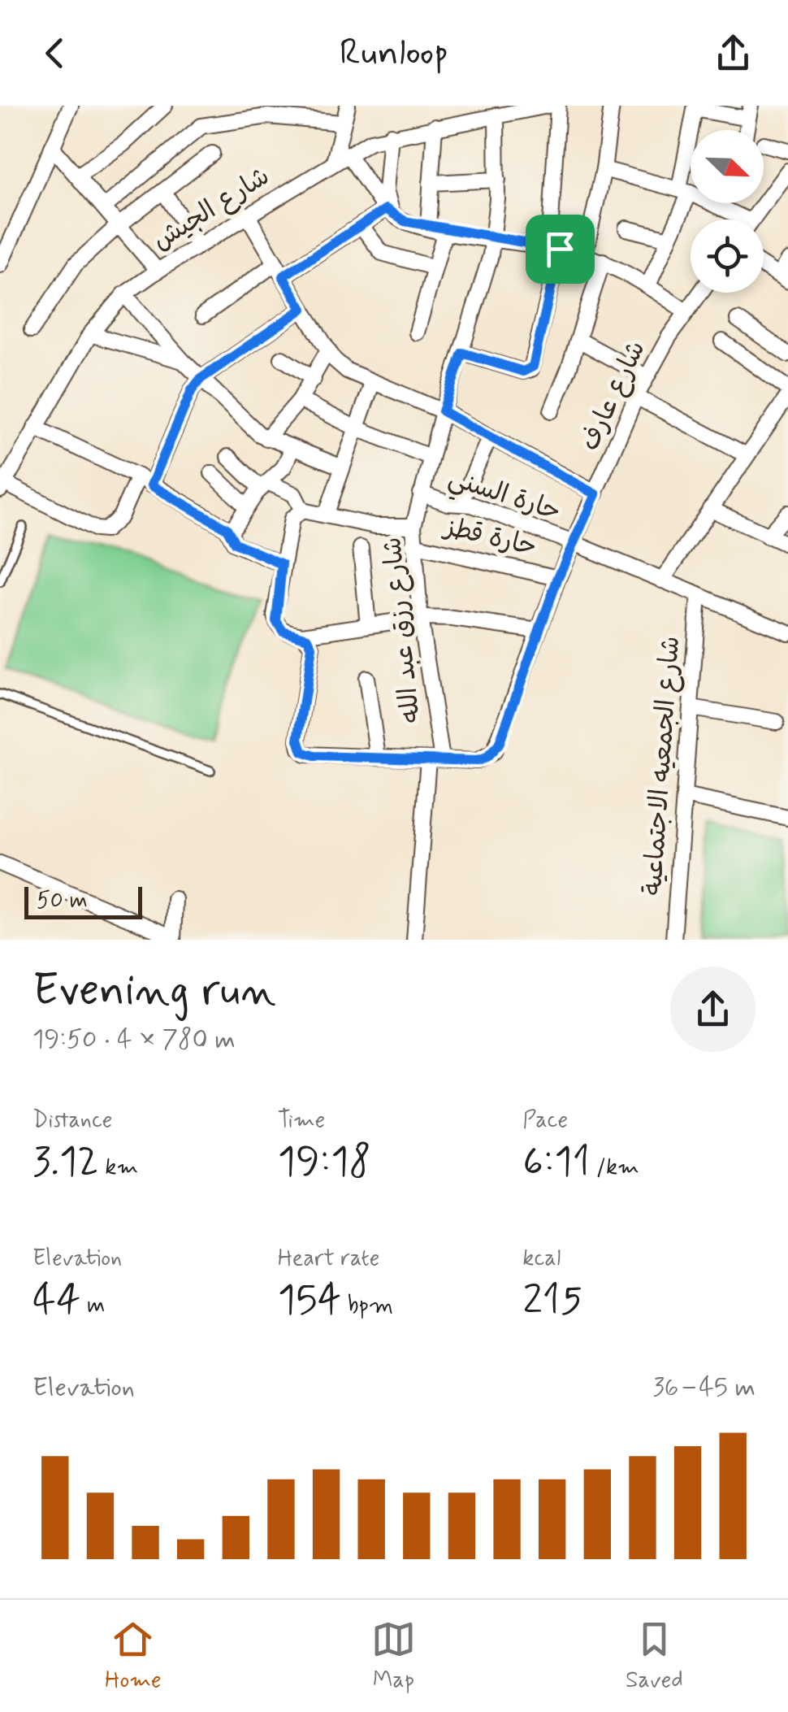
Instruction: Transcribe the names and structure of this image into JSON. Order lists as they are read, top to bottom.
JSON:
{
  "streets": {
    "street": [
      "شارع الجيش",
      "شارع عارف",
      "حارة السني",
      "حارة قطز",
      "شارع رزق عبد الله",
      "شارع الجمعيه الاجتماعية"
    ]
  },
  "crossings": [
    ["شارع الجيش", "شارع رزق عبد الله"],
    ["شارع عارف", "حارة السني"],
    ["شارع عارف", "حارة قطز"],
    ["شارع عارف", "شارع رزق عبد الله"],
    ["حارة السني", "شارع رزق عبد الله"],
    ["حارة السني", "شارع الجمعيه الاجتماعية"],
    ["حارة قطز", "شارع رزق عبد الله"]
  ],
  "scale_bar": "50 m",
  "north": "bottom right",
  "page": {
    "header": "Runloop",
    "scale": "50 m",
    "heading": ["Evening run", "19:50 · 4 × 780 m"],
    "stats": [
      ["Distance", "3.12 km"],
      ["Time", "19:18"],
      ["Pace", "6:11 /km"],
      ["Elevation", "44 m"],
      ["Heart rate", "154 bpm"],
      ["kcal", "215"]
    ],
    "chart": ["Elevation", "36–45 m"],
    "tabs": ["Home", "Map", "Saved"]
  }
}
